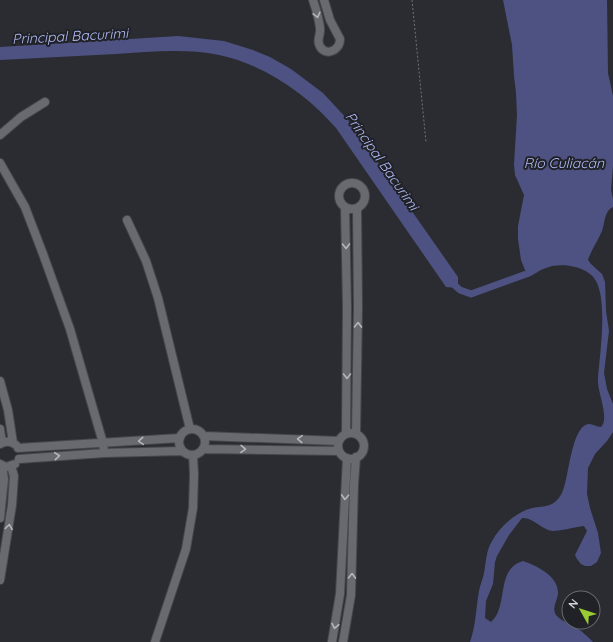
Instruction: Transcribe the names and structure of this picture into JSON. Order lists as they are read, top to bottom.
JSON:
{
  "water": ["Principal Bacurimi", "Río Culiacán"],
  "north": "top left"
}
